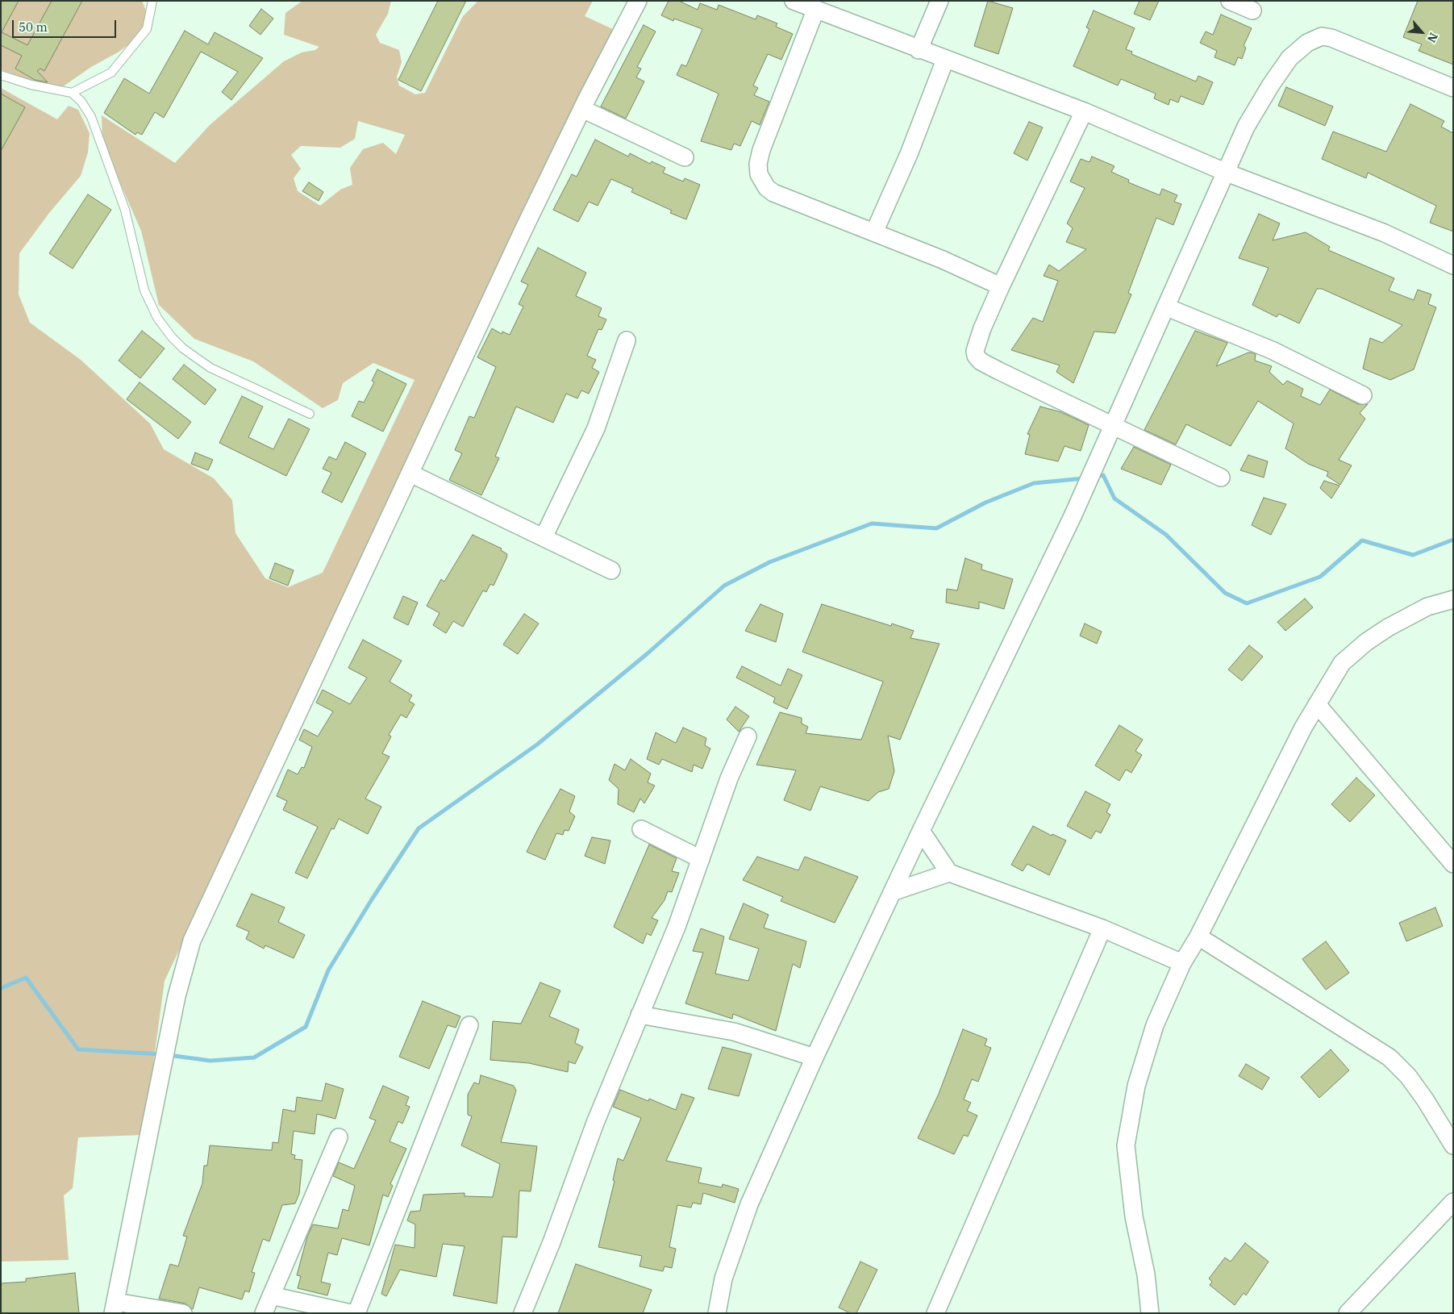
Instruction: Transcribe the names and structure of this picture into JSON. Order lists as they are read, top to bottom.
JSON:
{
  "scale_bar": "50 m",
  "north": "bottom right"
}
